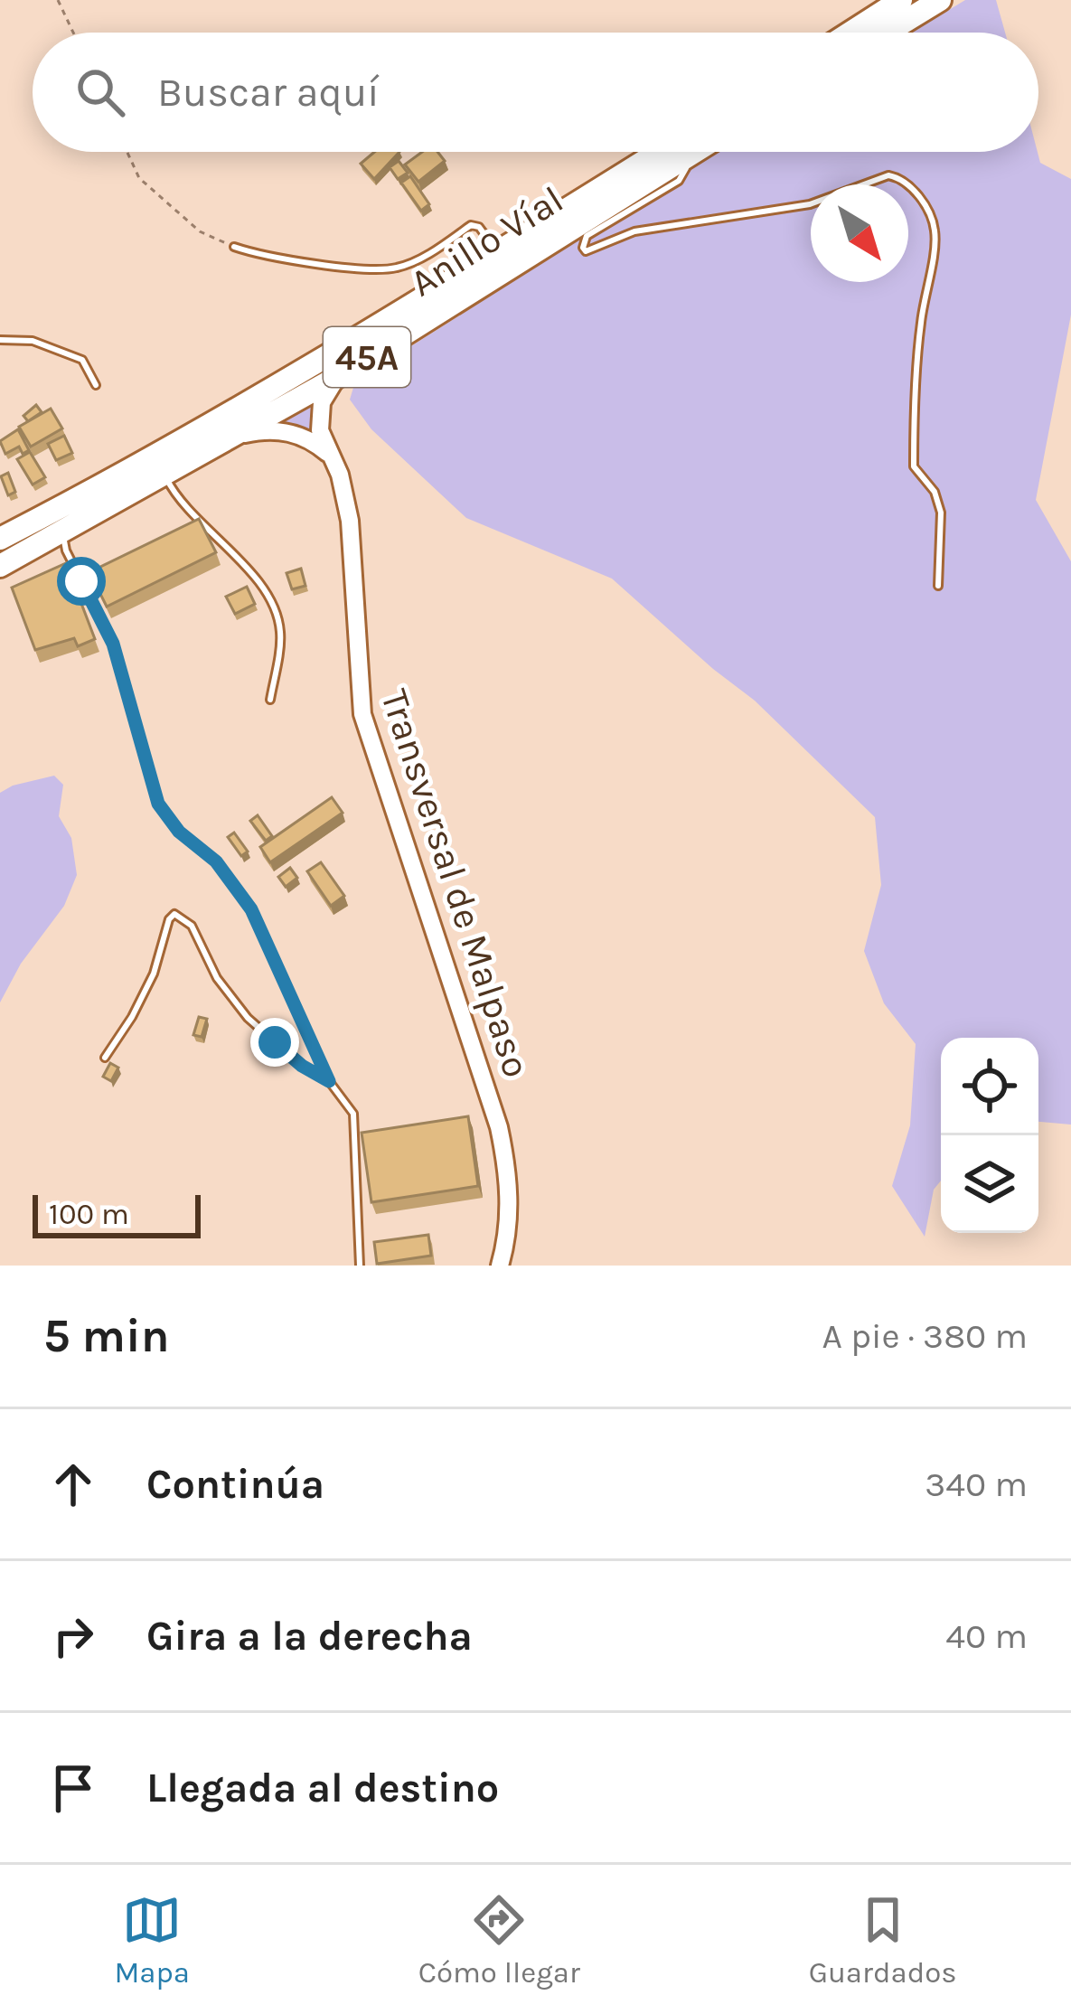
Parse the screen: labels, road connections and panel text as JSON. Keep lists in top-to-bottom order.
{
  "streets": {
    "highway": ["Anillo Víal", "45A"],
    "main road": ["Transversal de Malpaso"]
  },
  "crossings": [
    ["Anillo Víal", "Transversal de Malpaso"]
  ],
  "scale_bar": "100 m",
  "north": "bottom right",
  "page": {
    "search": "Buscar aquí",
    "scale": "100 m",
    "heading": ["5 min", "A pie · 380 m"],
    "list": [
      ["Continúa", "340 m"],
      ["Gira a la derecha", "40 m"],
      "Llegada al destino"
    ],
    "nav": ["Mapa", "Cómo llegar", "Guardados"]
  }
}
